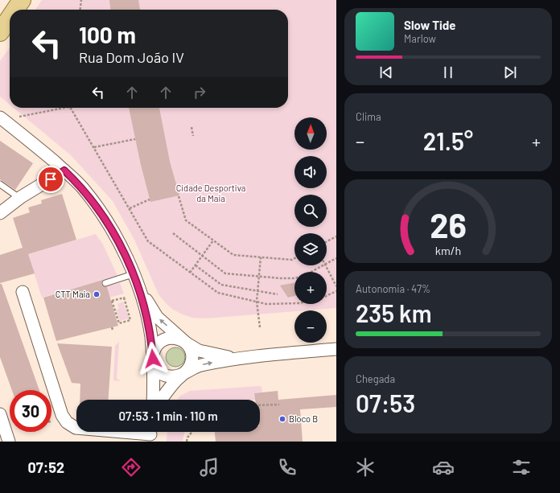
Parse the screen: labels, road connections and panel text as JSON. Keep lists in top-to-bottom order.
{
  "parks": ["Cidade Desportiva da Maia"],
  "places": ["CTT Maia", "Bloco B"],
  "north": "top",
  "page": {
    "turn": ["100 m", "Rua Dom João IV"],
    "song": ["Slow Tide", "Marlow"],
    "tile": [
      "Clima",
      ["Autonomia · 47%", "235 km"],
      ["Chegada", "07:53"]
    ],
    "map_buttons": ["+", "−"],
    "heat": ["−", "21.5°", "+"],
    "limit": "30",
    "trip": "07:53 · 1 min · 110 m",
    "tabs": "07:52",
    "gauge": ["26", "km/h"]
  }
}
